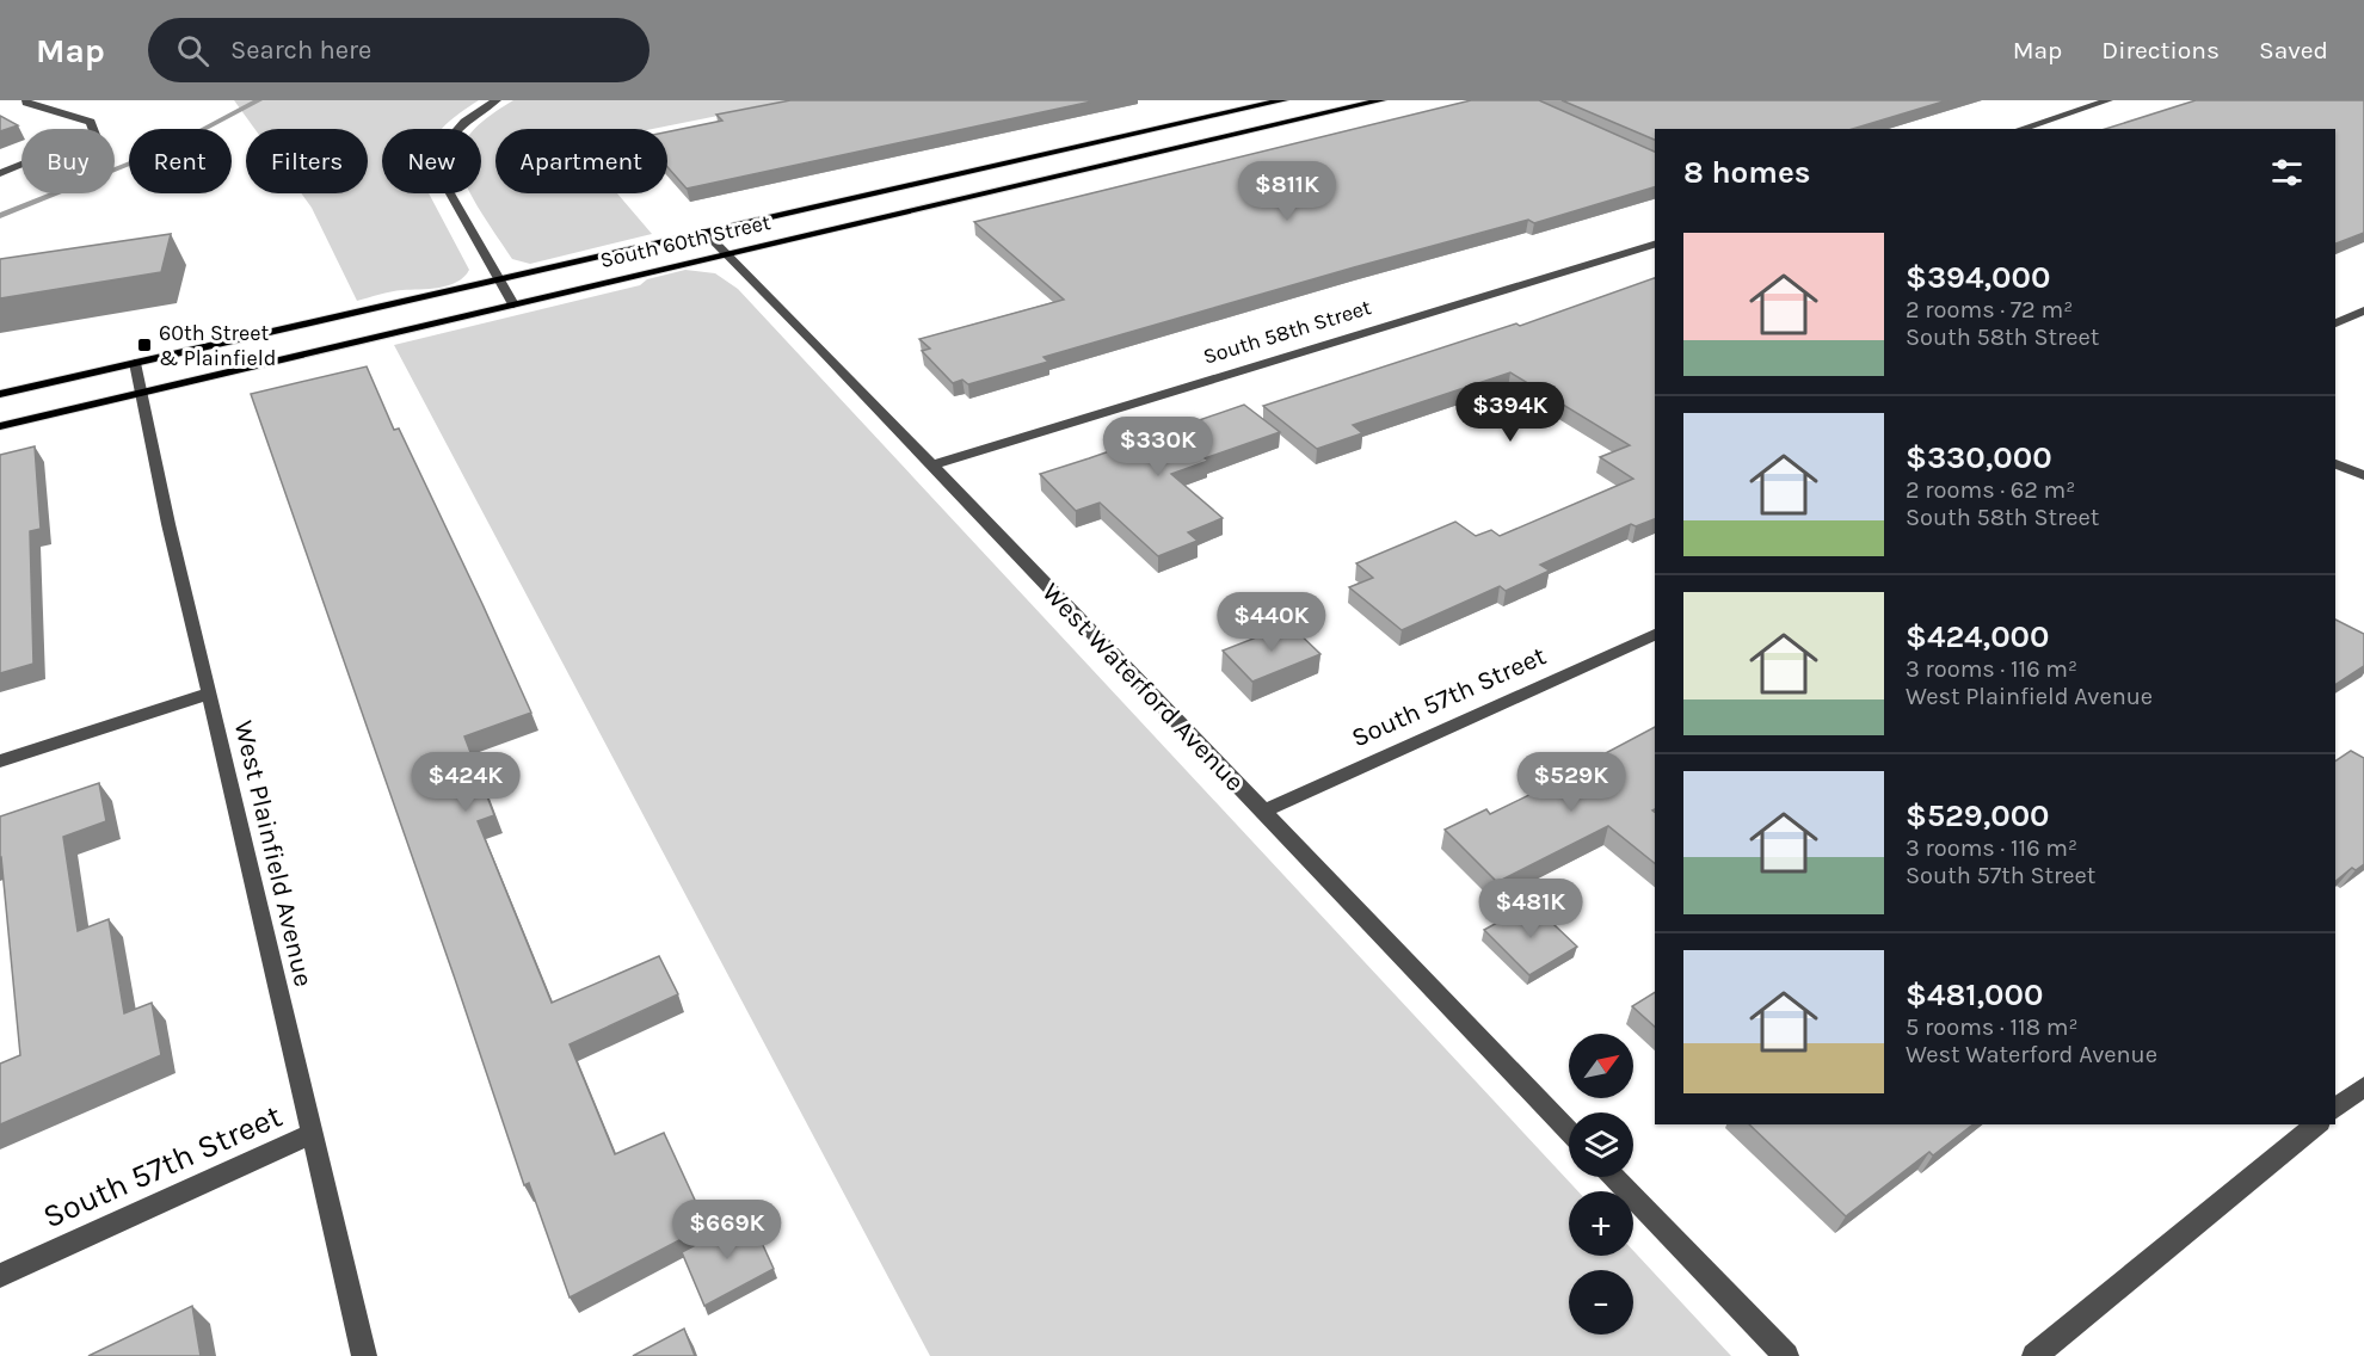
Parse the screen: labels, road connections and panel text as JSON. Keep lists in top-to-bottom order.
{
  "streets": {
    "main road": ["South 60th Street"],
    "street": [
      "South 58th Street",
      "West Waterford Avenue",
      "South 57th Street",
      "West Plainfield Avenue"
    ]
  },
  "crossings": [
    ["South 60th Street", "West Waterford Avenue"],
    ["South 60th Street", "West Plainfield Avenue"],
    ["South 58th Street", "West Waterford Avenue"],
    ["West Waterford Avenue", "South 57th Street"],
    ["South 57th Street", "West Plainfield Avenue"]
  ],
  "places": {
    "transit": ["60th Street & Plainfield"]
  },
  "north": "top right",
  "page": {
    "header": "Map",
    "search": "Search here",
    "nav": ["Map", "Directions", "Saved"],
    "chip": [
      "Buy",
      "Rent",
      "Filters",
      "New",
      "Apartment"
    ],
    "heading": "8 homes",
    "price": [
      "$811K",
      "$394K",
      "$330K",
      "$440K",
      "$424K",
      "$529K",
      "$481K",
      "$669K"
    ],
    "list": [
      {
        "name": "$394,000",
        "note": "2 rooms · 72 m² · South 58th Street"
      },
      {
        "name": "$330,000",
        "note": "2 rooms · 62 m² · South 58th Street"
      },
      {
        "name": "$424,000",
        "note": "3 rooms · 116 m² · West Plainfield Avenue"
      },
      {
        "name": "$529,000",
        "note": "3 rooms · 116 m² · South 57th Street"
      },
      {
        "name": "$481,000",
        "note": "5 rooms · 118 m² · West Waterford Avenue"
      }
    ],
    "map_buttons": ["+", "−"]
  }
}
